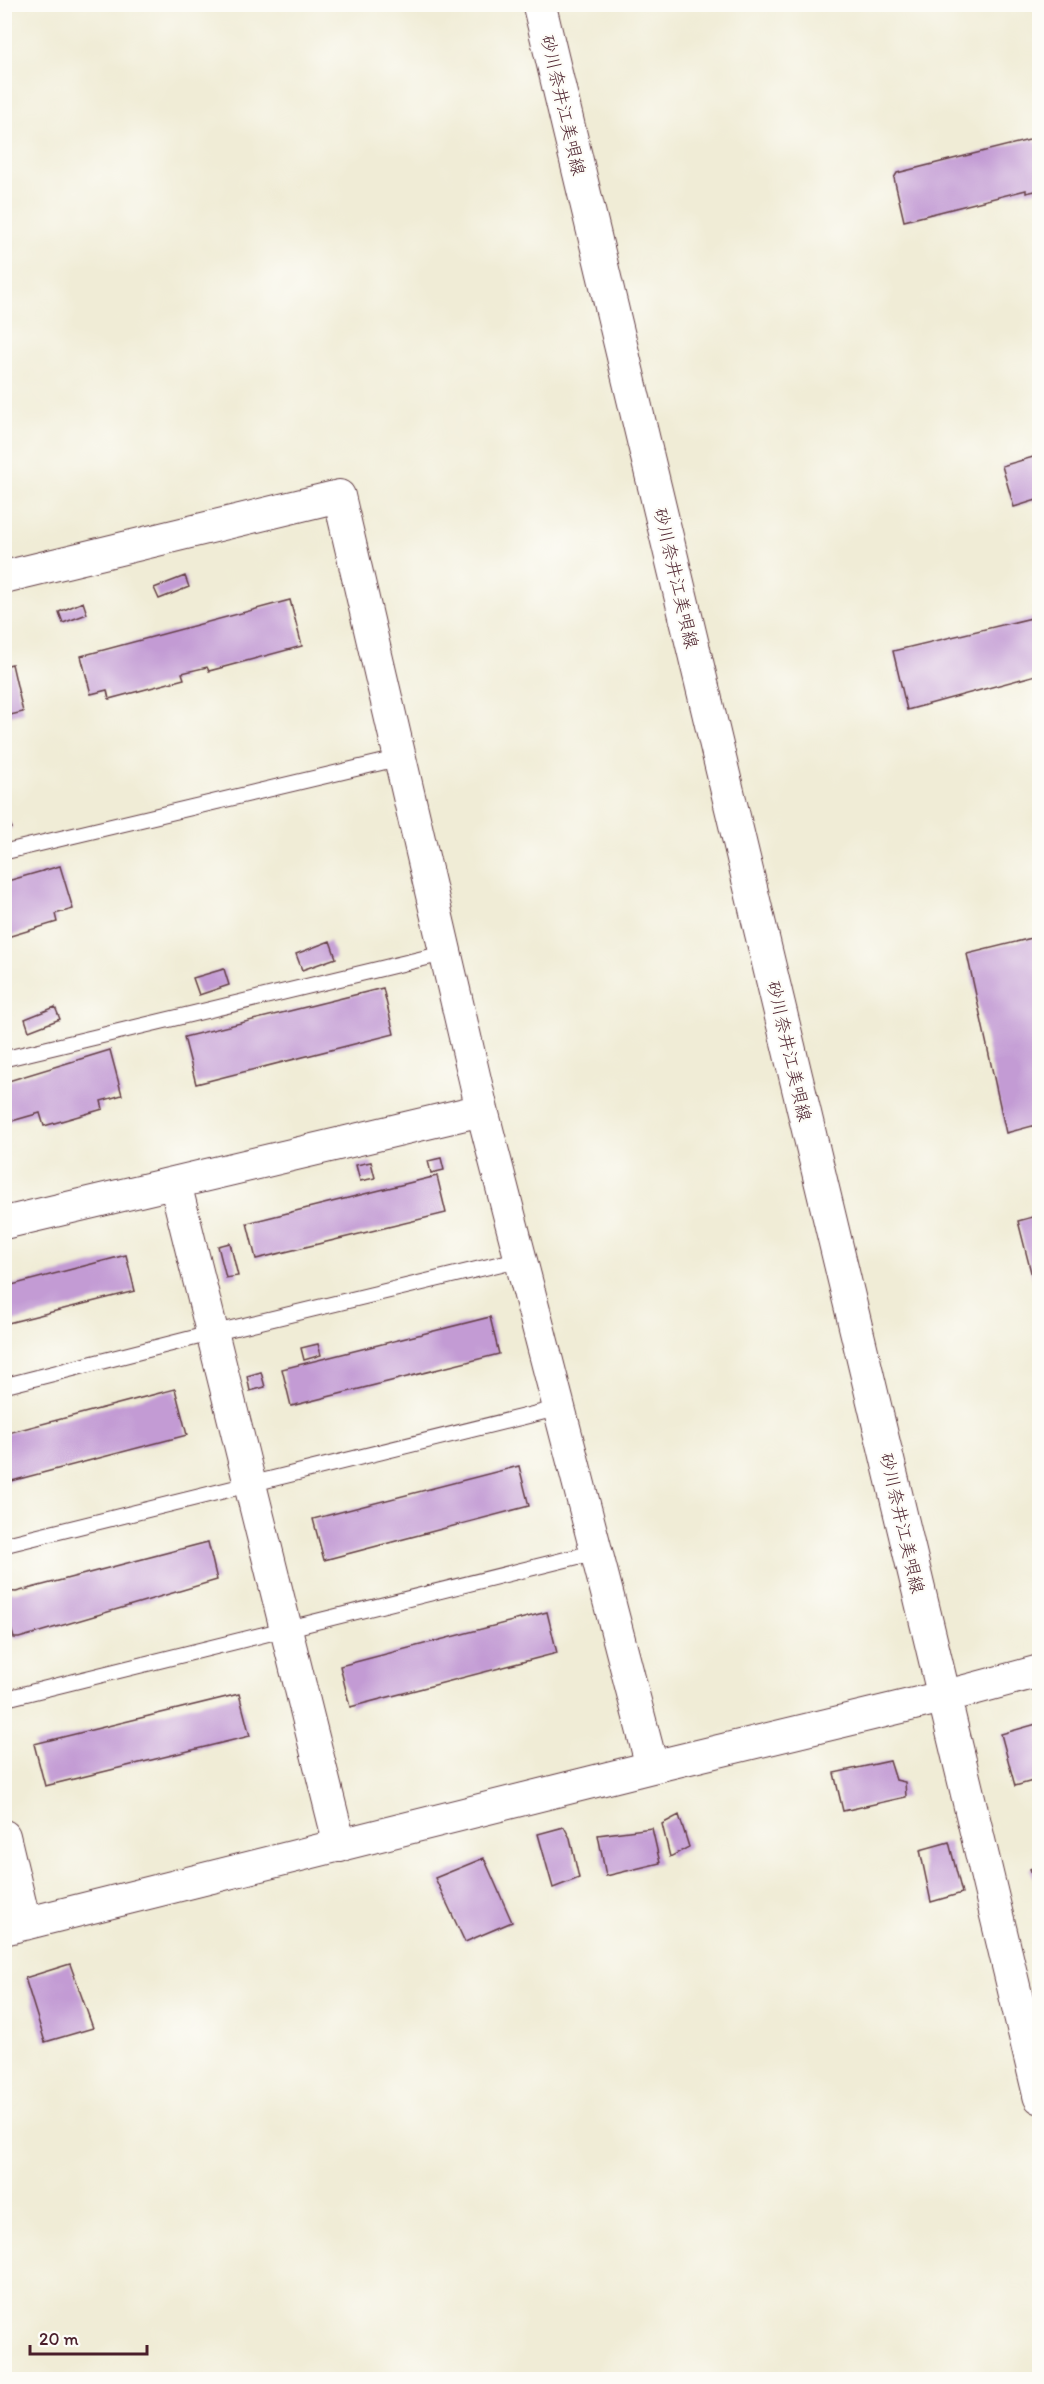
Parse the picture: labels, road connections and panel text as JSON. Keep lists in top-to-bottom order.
{
  "streets": {
    "main road": ["砂川奈井江美唄線"]
  },
  "scale_bar": "20 m"
}
